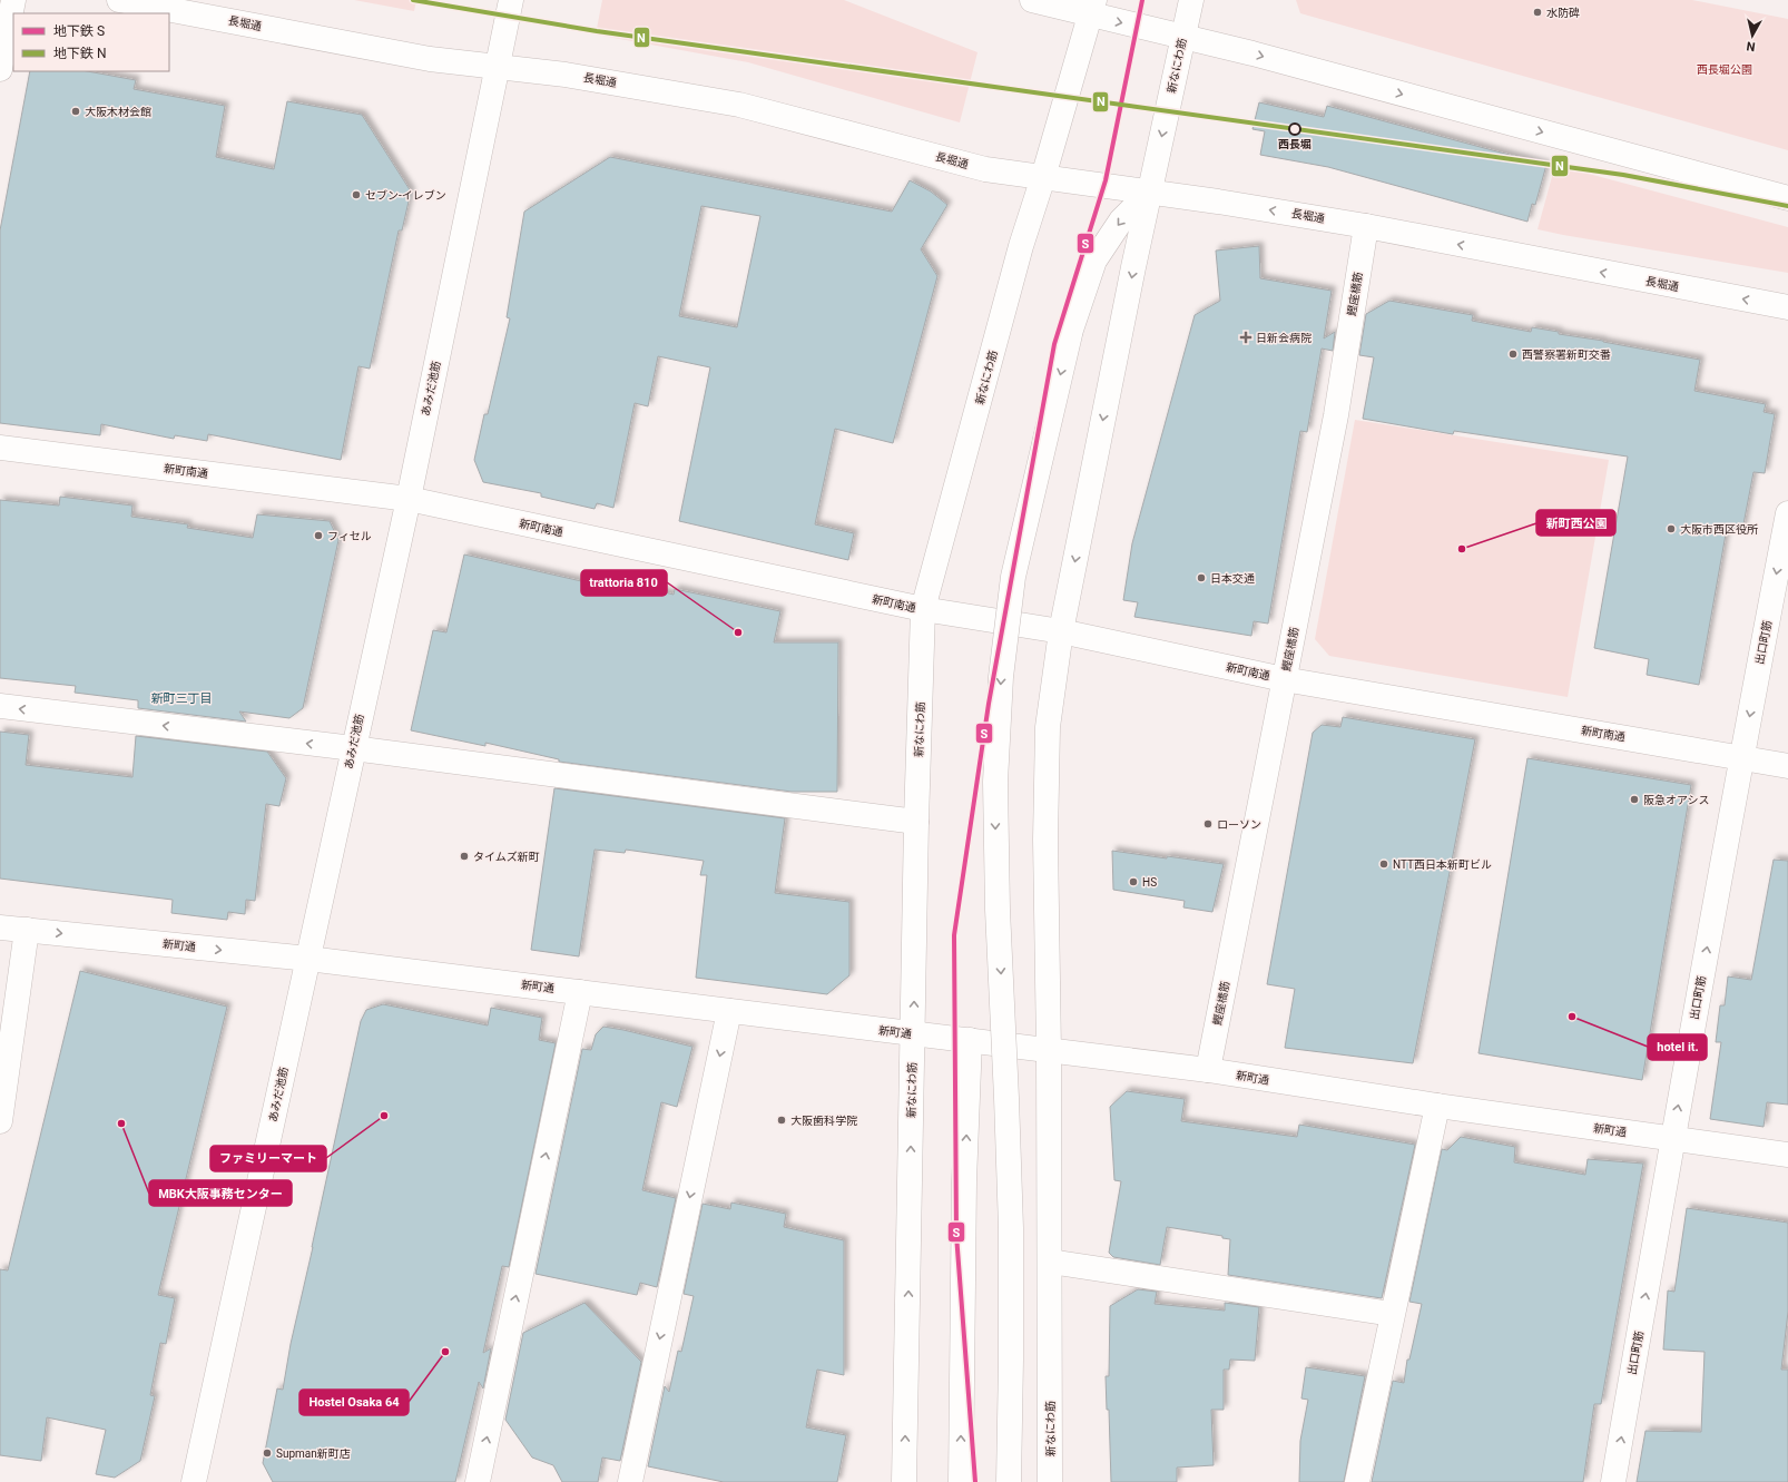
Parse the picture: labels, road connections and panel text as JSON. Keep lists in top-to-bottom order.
{
  "streets": {
    "main road": [
      "長堀通",
      "新なにわ筋",
      "鰹座橋筋",
      "あみだ池筋",
      "新町南通",
      "出口町筋",
      "新町通"
    ]
  },
  "crossings": [
    ["長堀通", "新なにわ筋"],
    ["長堀通", "鰹座橋筋"],
    ["長堀通", "あみだ池筋"],
    ["新なにわ筋", "新町南通"],
    ["新なにわ筋", "新町通"],
    ["鰹座橋筋", "新町南通"],
    ["鰹座橋筋", "新町通"],
    ["あみだ池筋", "新町南通"],
    ["あみだ池筋", "新町通"],
    ["新町南通", "出口町筋"],
    ["出口町筋", "新町通"]
  ],
  "districts": ["新町三丁目"],
  "parks": ["西長堀公園"],
  "places": {
    "other": [
      "水防碑",
      "大阪木材会館",
      "西長堀",
      "セブン-イレブン",
      "西警察署新町交番",
      "大阪市西区役所",
      "フィセル",
      "新町西公園",
      "日本交通",
      "trattoria 810",
      "阪急オアシス",
      "ローソン",
      "タイムズ新町",
      "NTT西日本新町ビル",
      "HS",
      "hotel it.",
      "ファミリーマート",
      "大阪歯科学院",
      "MBK大阪事務センター",
      "Hostel Osaka 64",
      "Supman新町店"
    ],
    "health": ["日新会病院"]
  },
  "lines": ["metro line S", "metro line N"],
  "legend": ["地下鉄 S", "地下鉄 N"],
  "north": "bottom"
}
